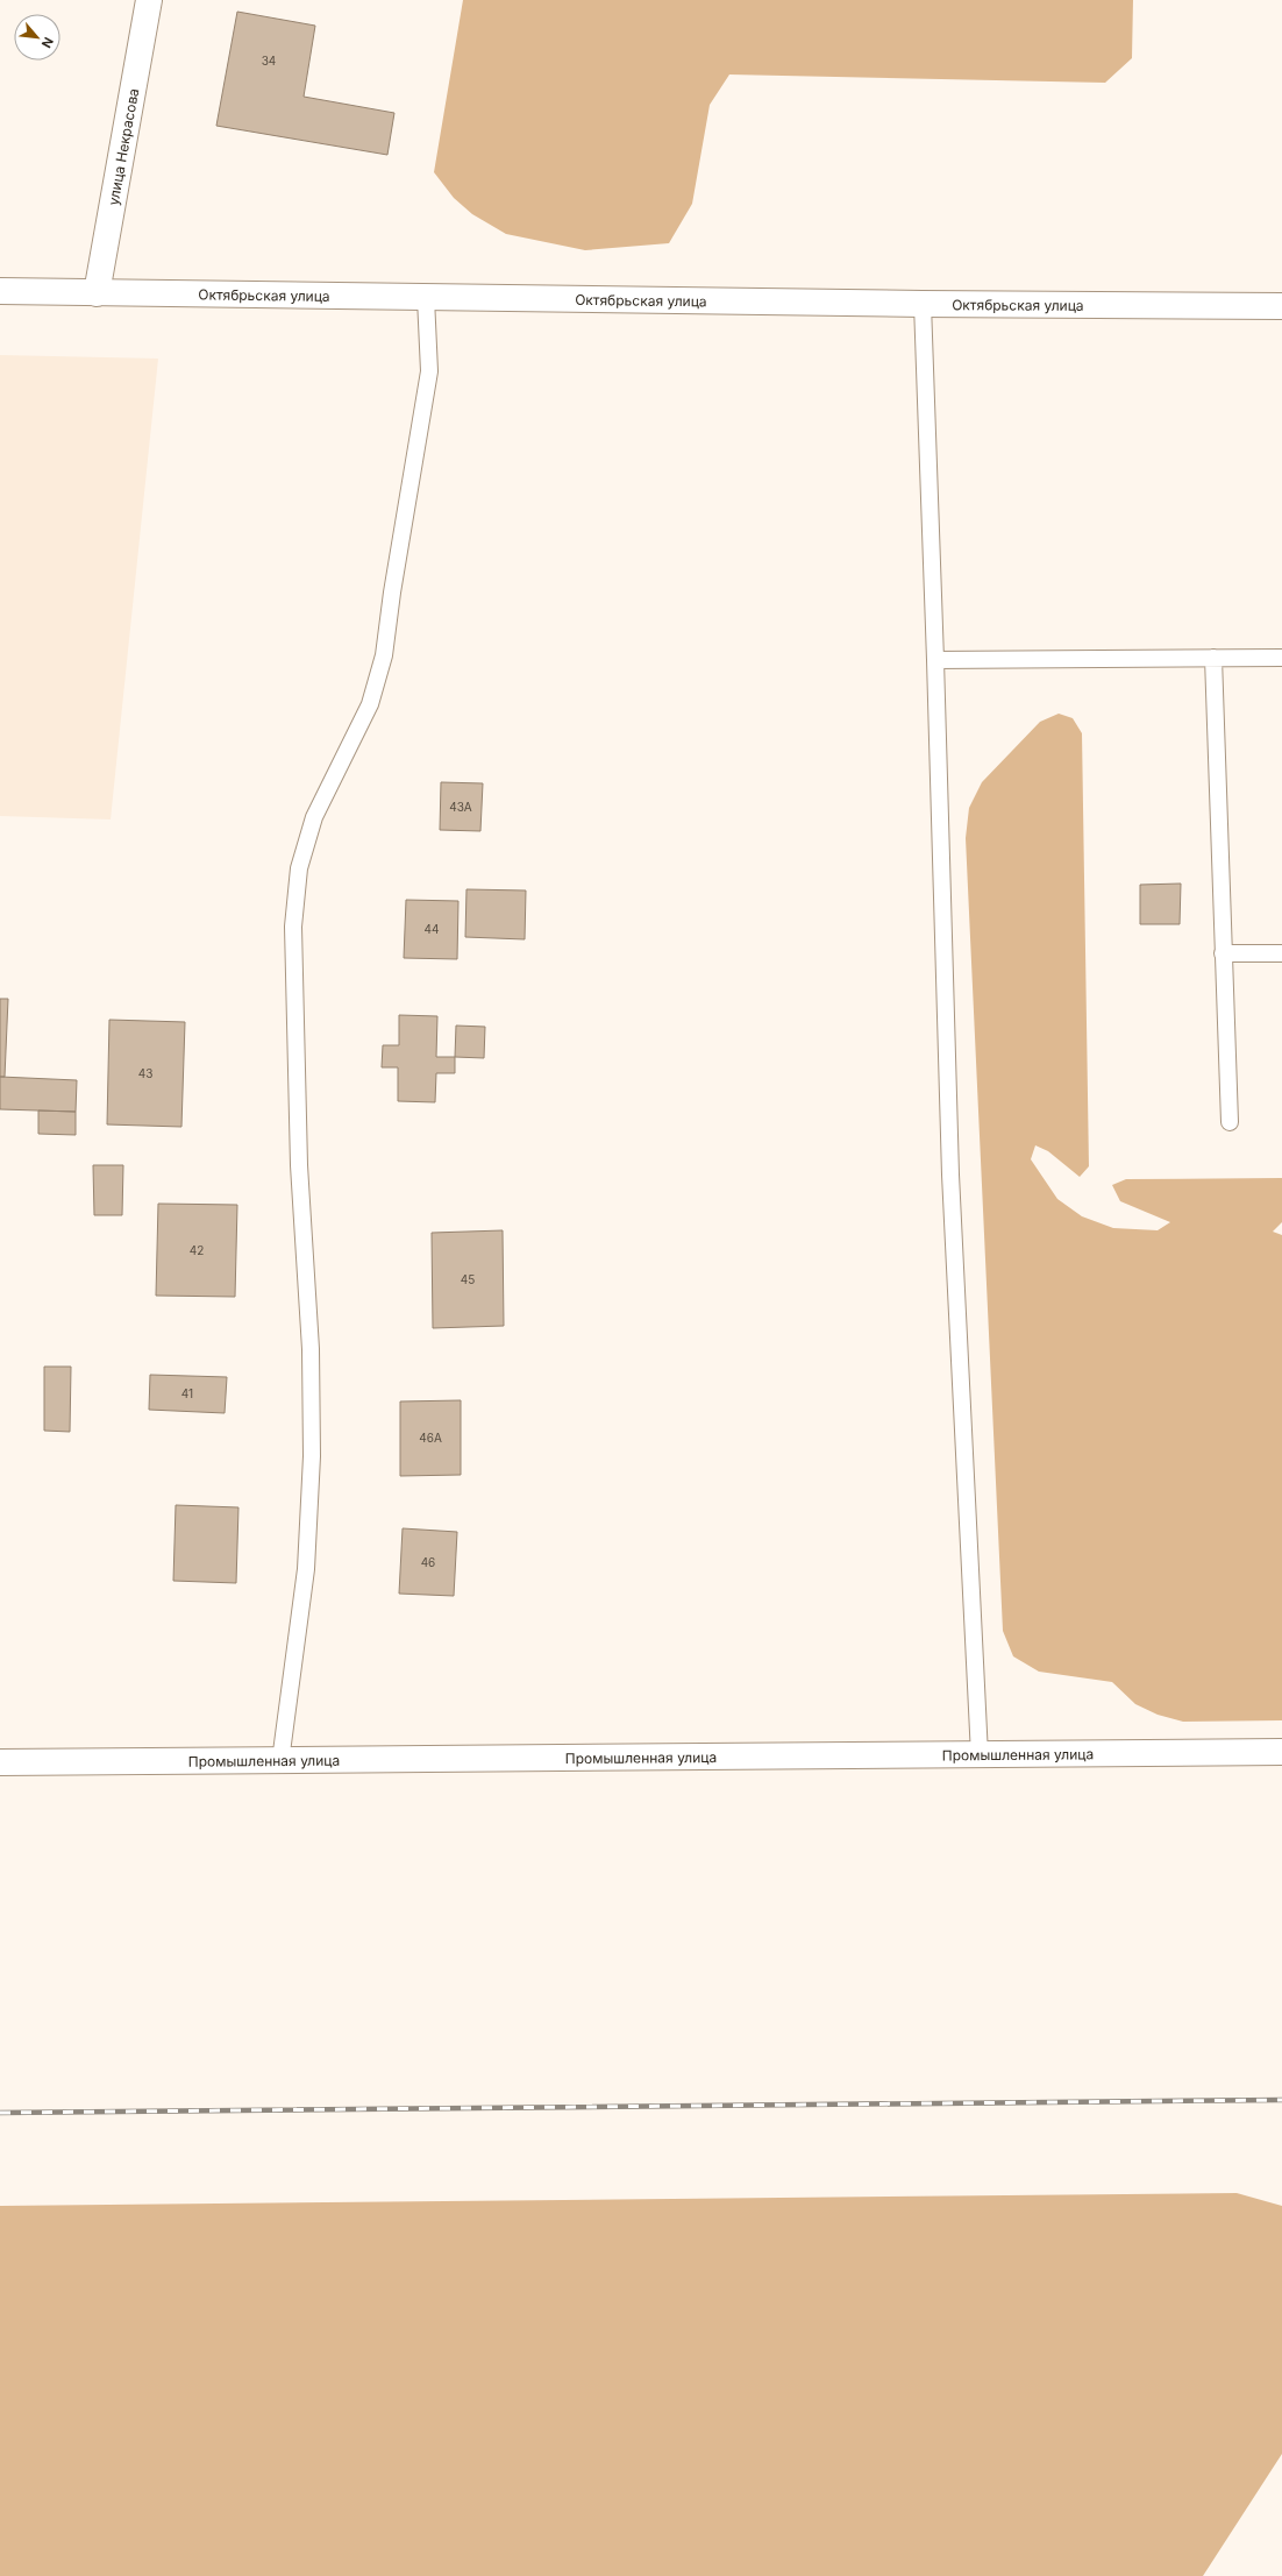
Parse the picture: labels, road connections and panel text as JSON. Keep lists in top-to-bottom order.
{
  "streets": {
    "street": ["улица Некрасова", "Октябрьская улица", "Промышленная улица"]
  },
  "crossings": [
    ["улица Некрасова", "Октябрьская улица"]
  ],
  "house_numbers": [
    "34",
    "43А",
    "44",
    "43",
    "42",
    "45",
    "41",
    "46А",
    "46"
  ],
  "north": "bottom right"
}
